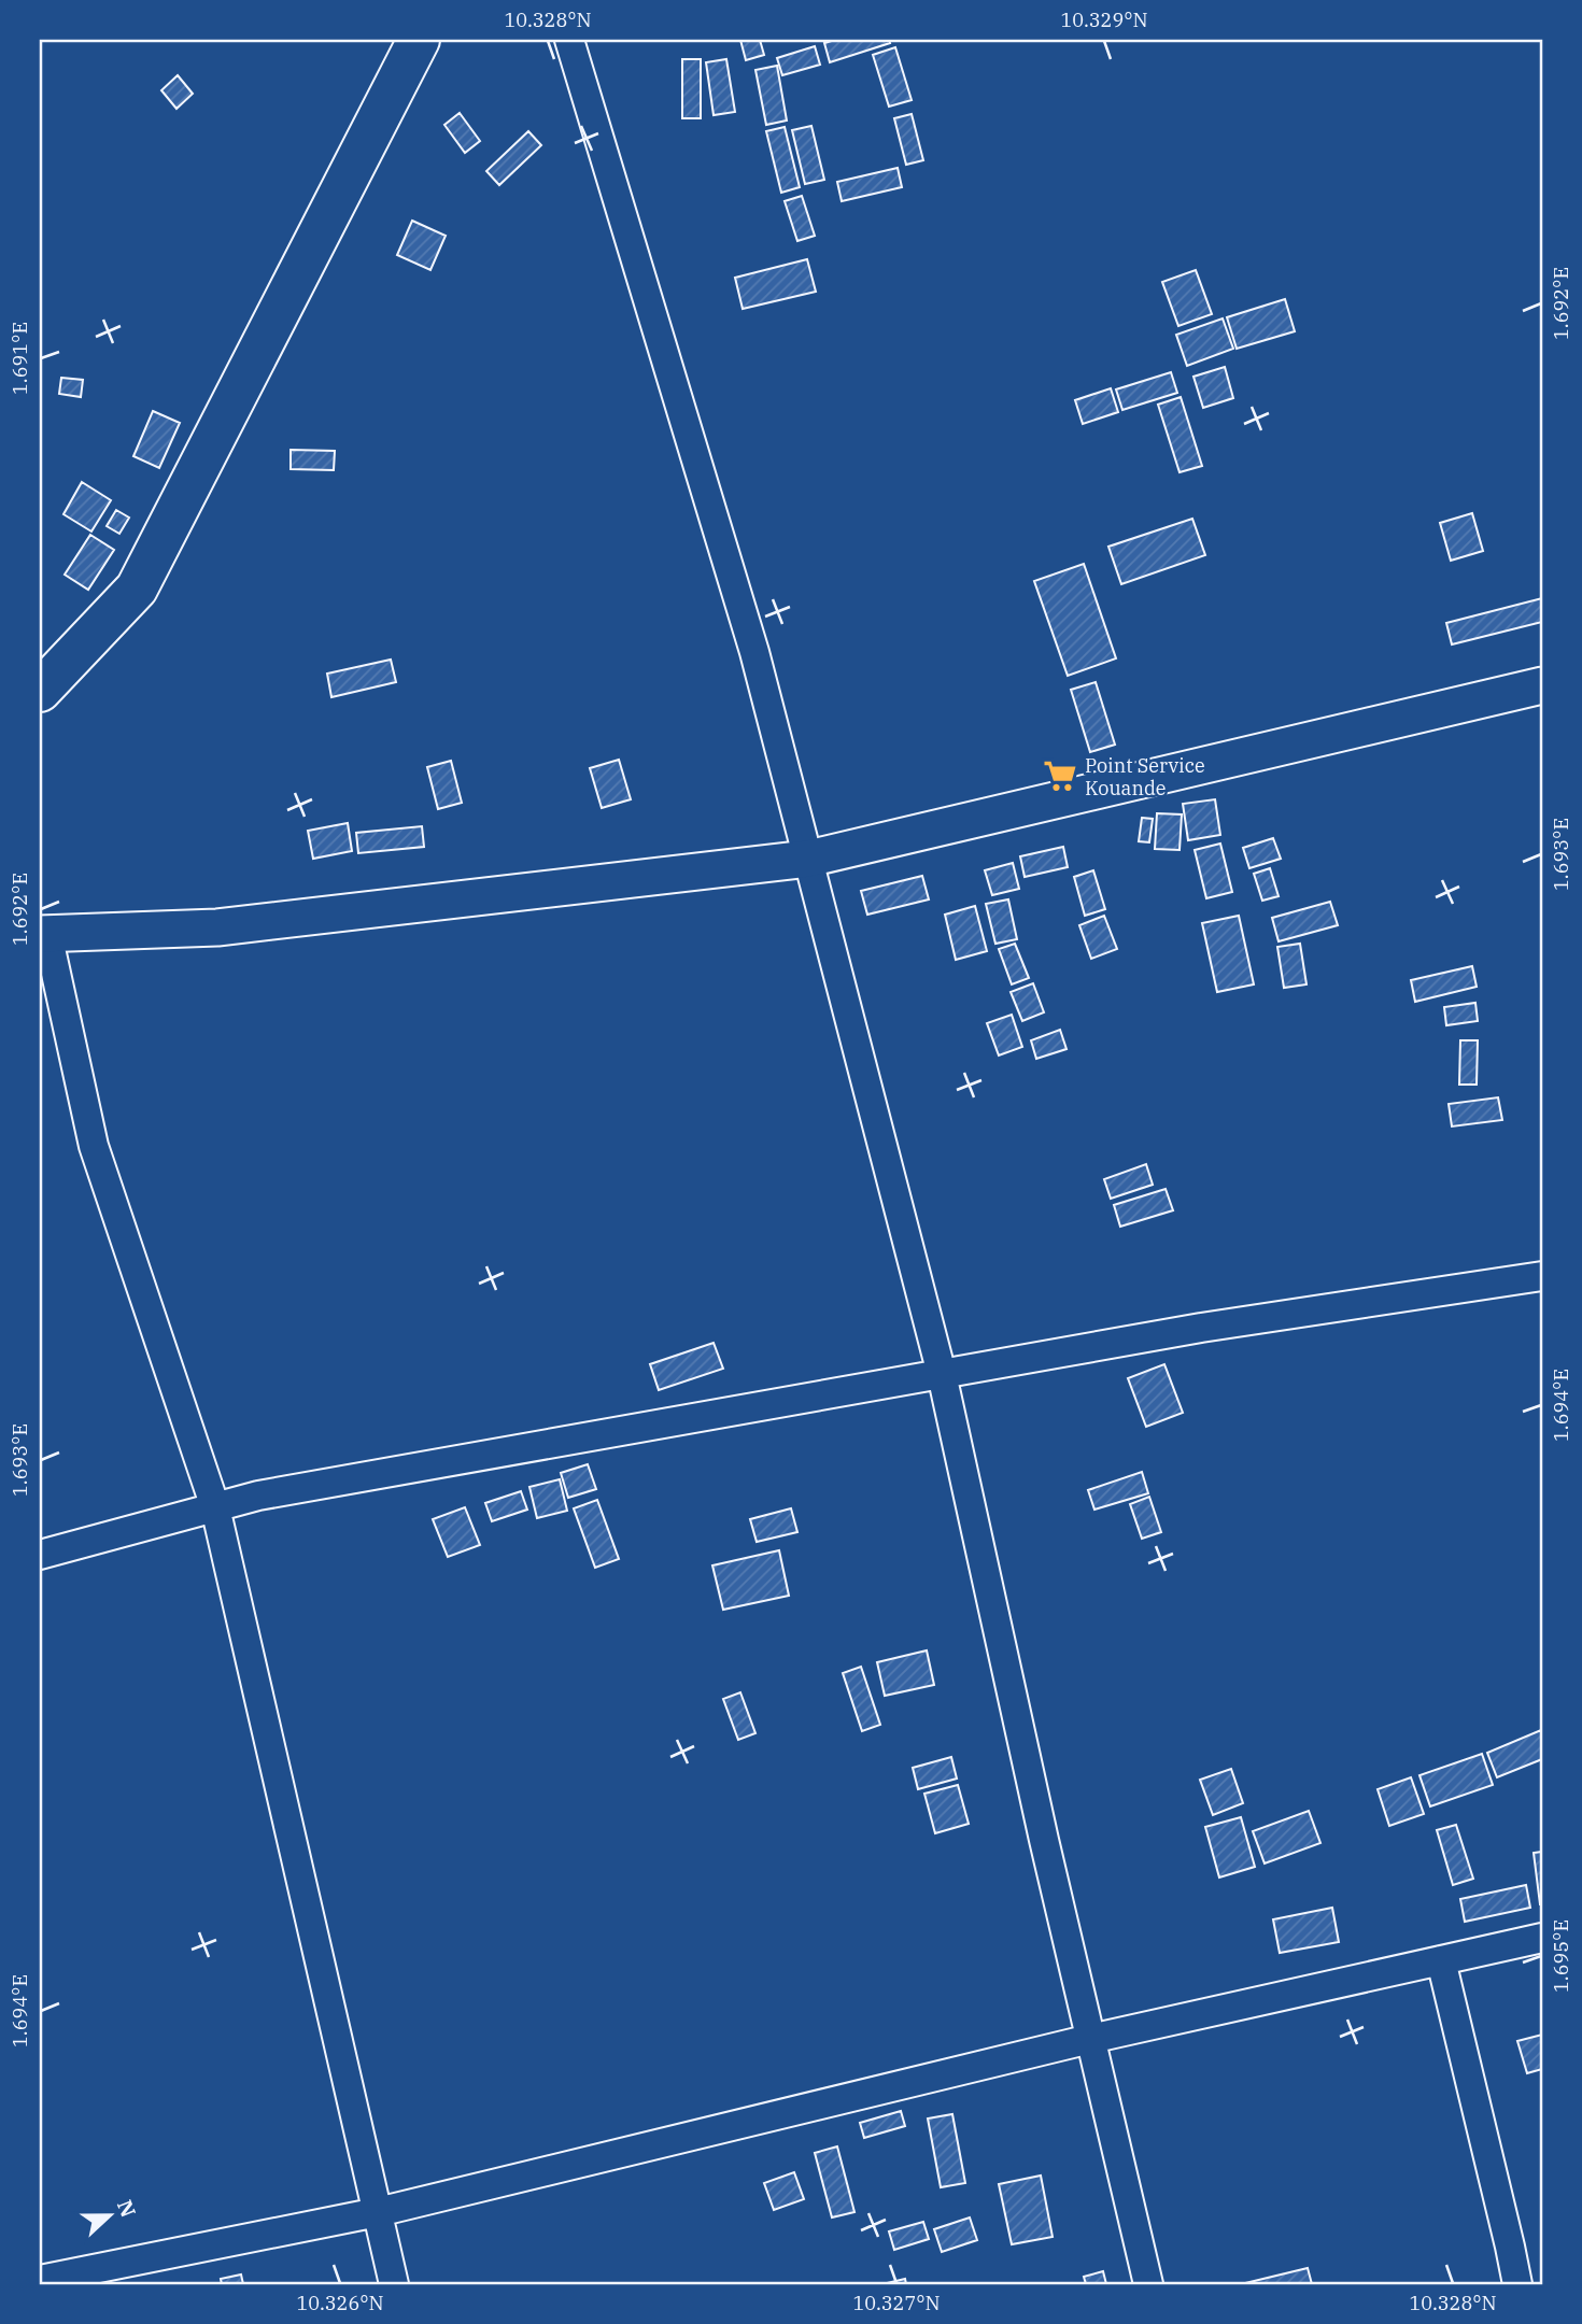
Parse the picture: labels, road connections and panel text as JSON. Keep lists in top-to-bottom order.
{
  "places": {
    "supermarket": ["Point Service Kouande"]
  },
  "north": "right",
  "coordinates": [
    "10.328°N",
    "10.329°N",
    "1.692°E",
    "1.691°E",
    "1.693°E",
    "1.694°E",
    "1.695°E",
    "10.326°N",
    "10.327°N"
  ]
}
